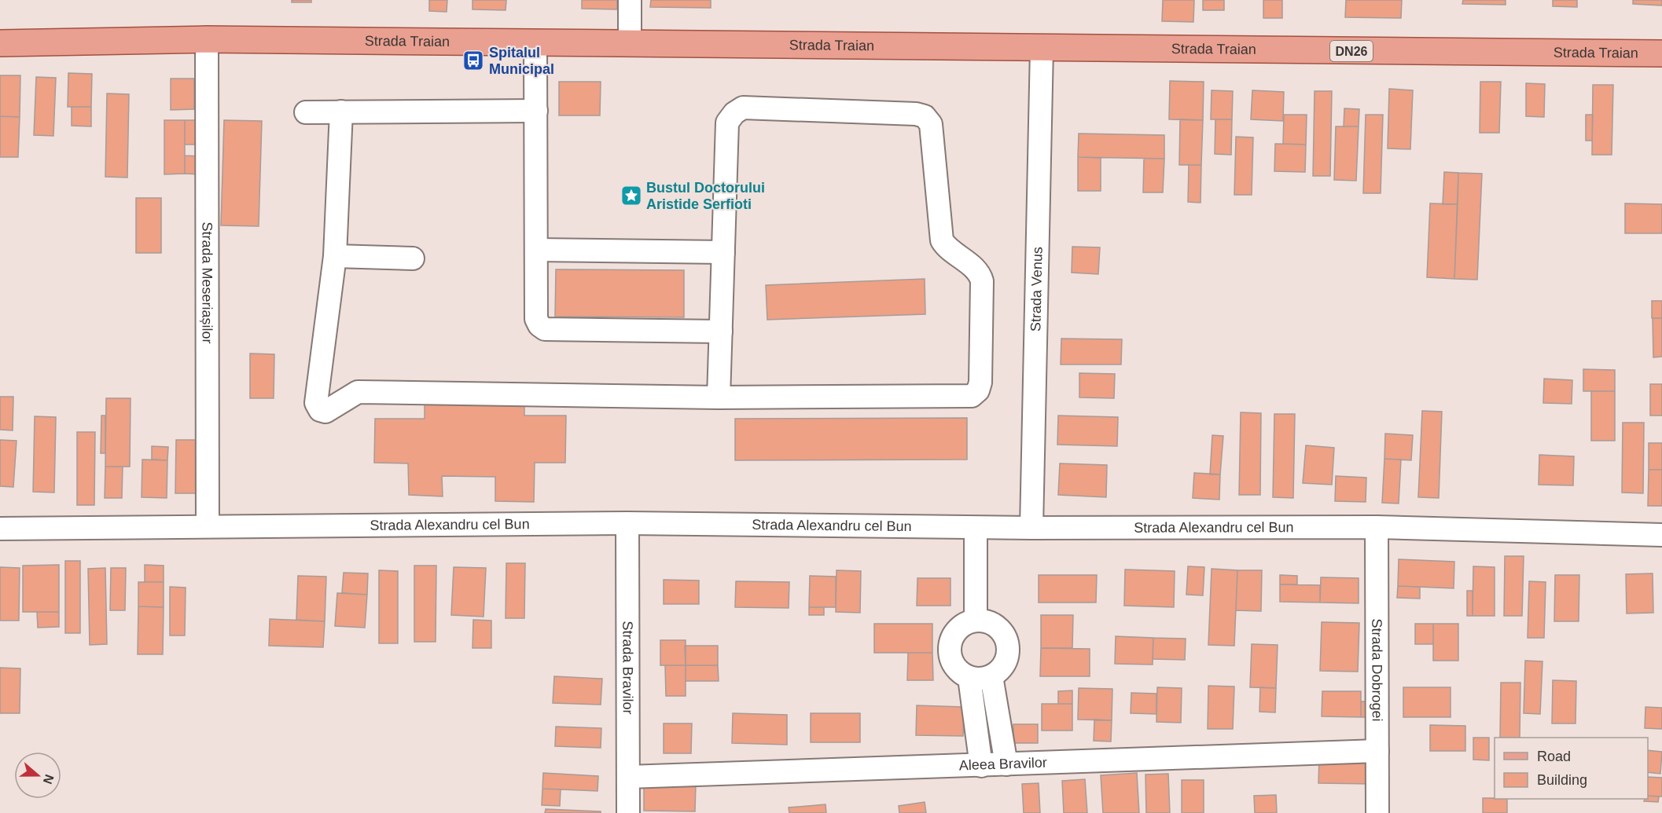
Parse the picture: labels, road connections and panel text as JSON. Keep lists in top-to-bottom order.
{
  "streets": {
    "main road": ["Strada Traian", "DN26"],
    "street": [
      "Strada Meseriașilor",
      "Strada Venus",
      "Strada Alexandru cel Bun",
      "Strada Bravilor",
      "Strada Dobrogei",
      "Aleea Bravilor"
    ]
  },
  "crossings": [
    ["Strada Traian", "Strada Meseriașilor"],
    ["Strada Traian", "Strada Venus"],
    ["Strada Meseriașilor", "Strada Alexandru cel Bun"],
    ["Strada Venus", "Strada Alexandru cel Bun"],
    ["Strada Alexandru cel Bun", "Strada Bravilor"],
    ["Strada Alexandru cel Bun", "Strada Dobrogei"],
    ["Strada Bravilor", "Aleea Bravilor"],
    ["Strada Dobrogei", "Aleea Bravilor"]
  ],
  "places": {
    "bus stop": ["Spitalul Municipal"],
    "place": ["Bustul Doctorului Aristide Serfioti"]
  },
  "legend": ["Road", "Building"],
  "north": "right"
}
